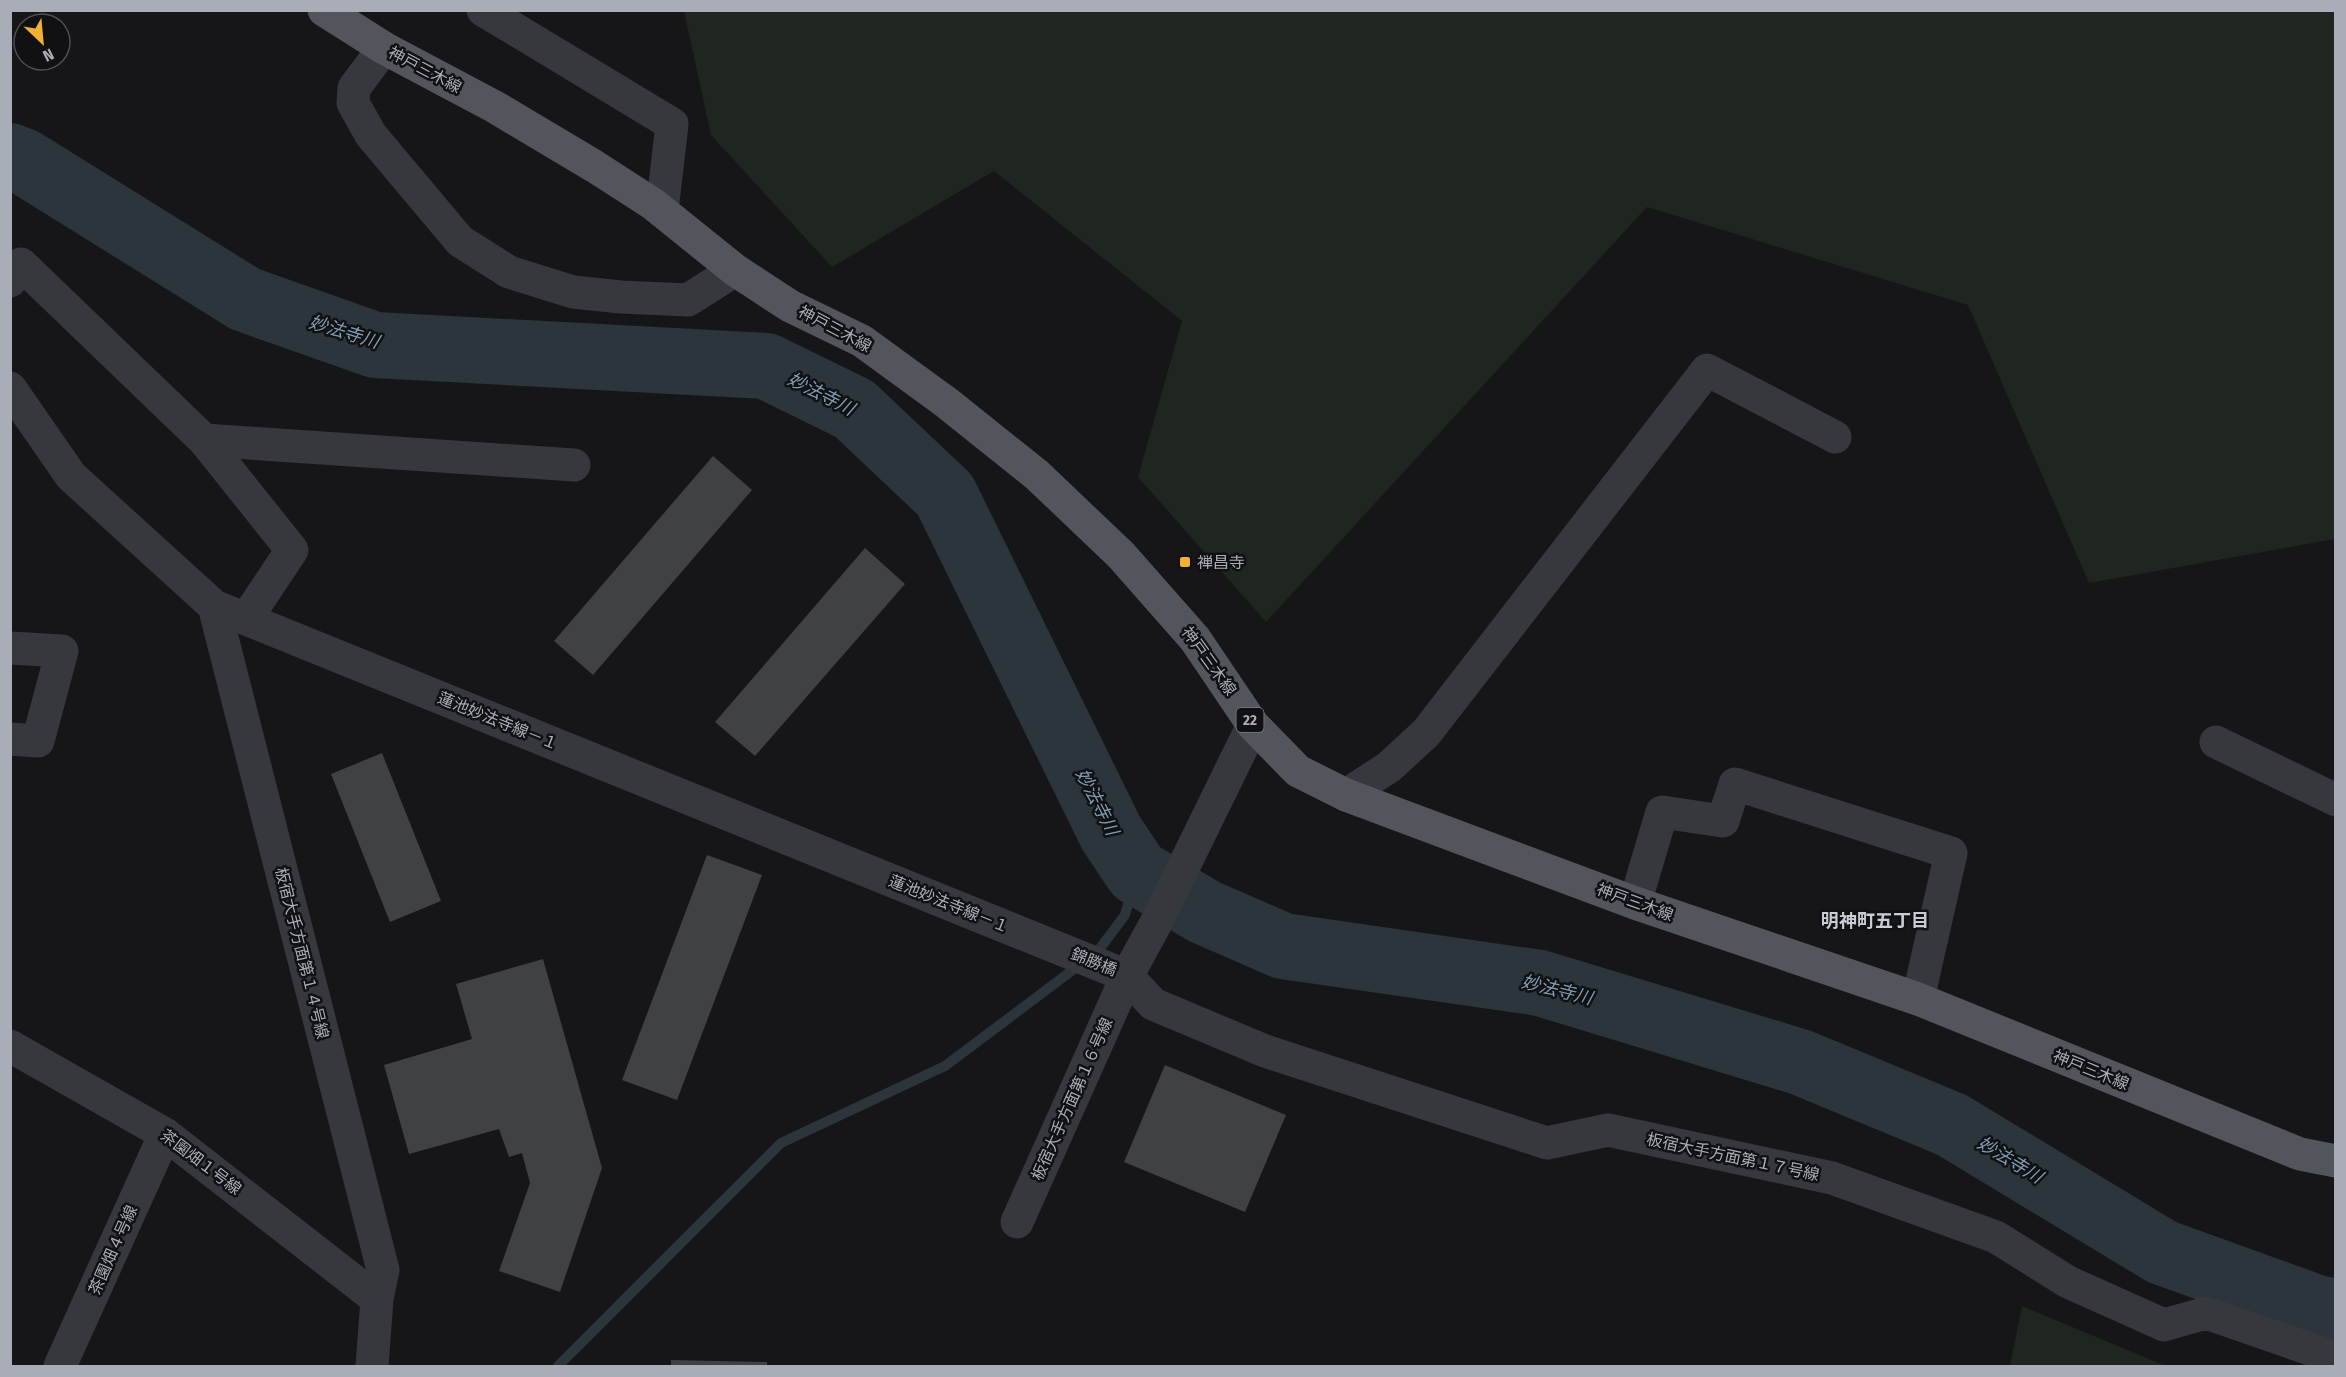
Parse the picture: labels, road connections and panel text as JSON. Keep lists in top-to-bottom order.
{
  "streets": {
    "main road": ["神戸三木線", "22"],
    "street": [
      "蓮池妙法寺線－１",
      "板宿大手方面第１４号線",
      "錦勝橋",
      "板宿大手方面第１６号線",
      "板宿大手方面第１７号線",
      "茶園畑１号線",
      "茶園畑４号線"
    ]
  },
  "crossings": [
    ["神戸三木線", "板宿大手方面第１６号線"],
    ["蓮池妙法寺線－１", "板宿大手方面第１４号線"],
    ["蓮池妙法寺線－１", "錦勝橋"],
    ["板宿大手方面第１４号線", "茶園畑１号線"],
    ["錦勝橋", "板宿大手方面第１６号線"],
    ["錦勝橋", "板宿大手方面第１７号線"],
    ["板宿大手方面第１６号線", "板宿大手方面第１７号線"],
    ["茶園畑１号線", "茶園畑４号線"]
  ],
  "districts": ["明神町五丁目"],
  "water": ["妙法寺川"],
  "places": {
    "transit": ["禅昌寺"]
  },
  "north": "bottom right"
}
